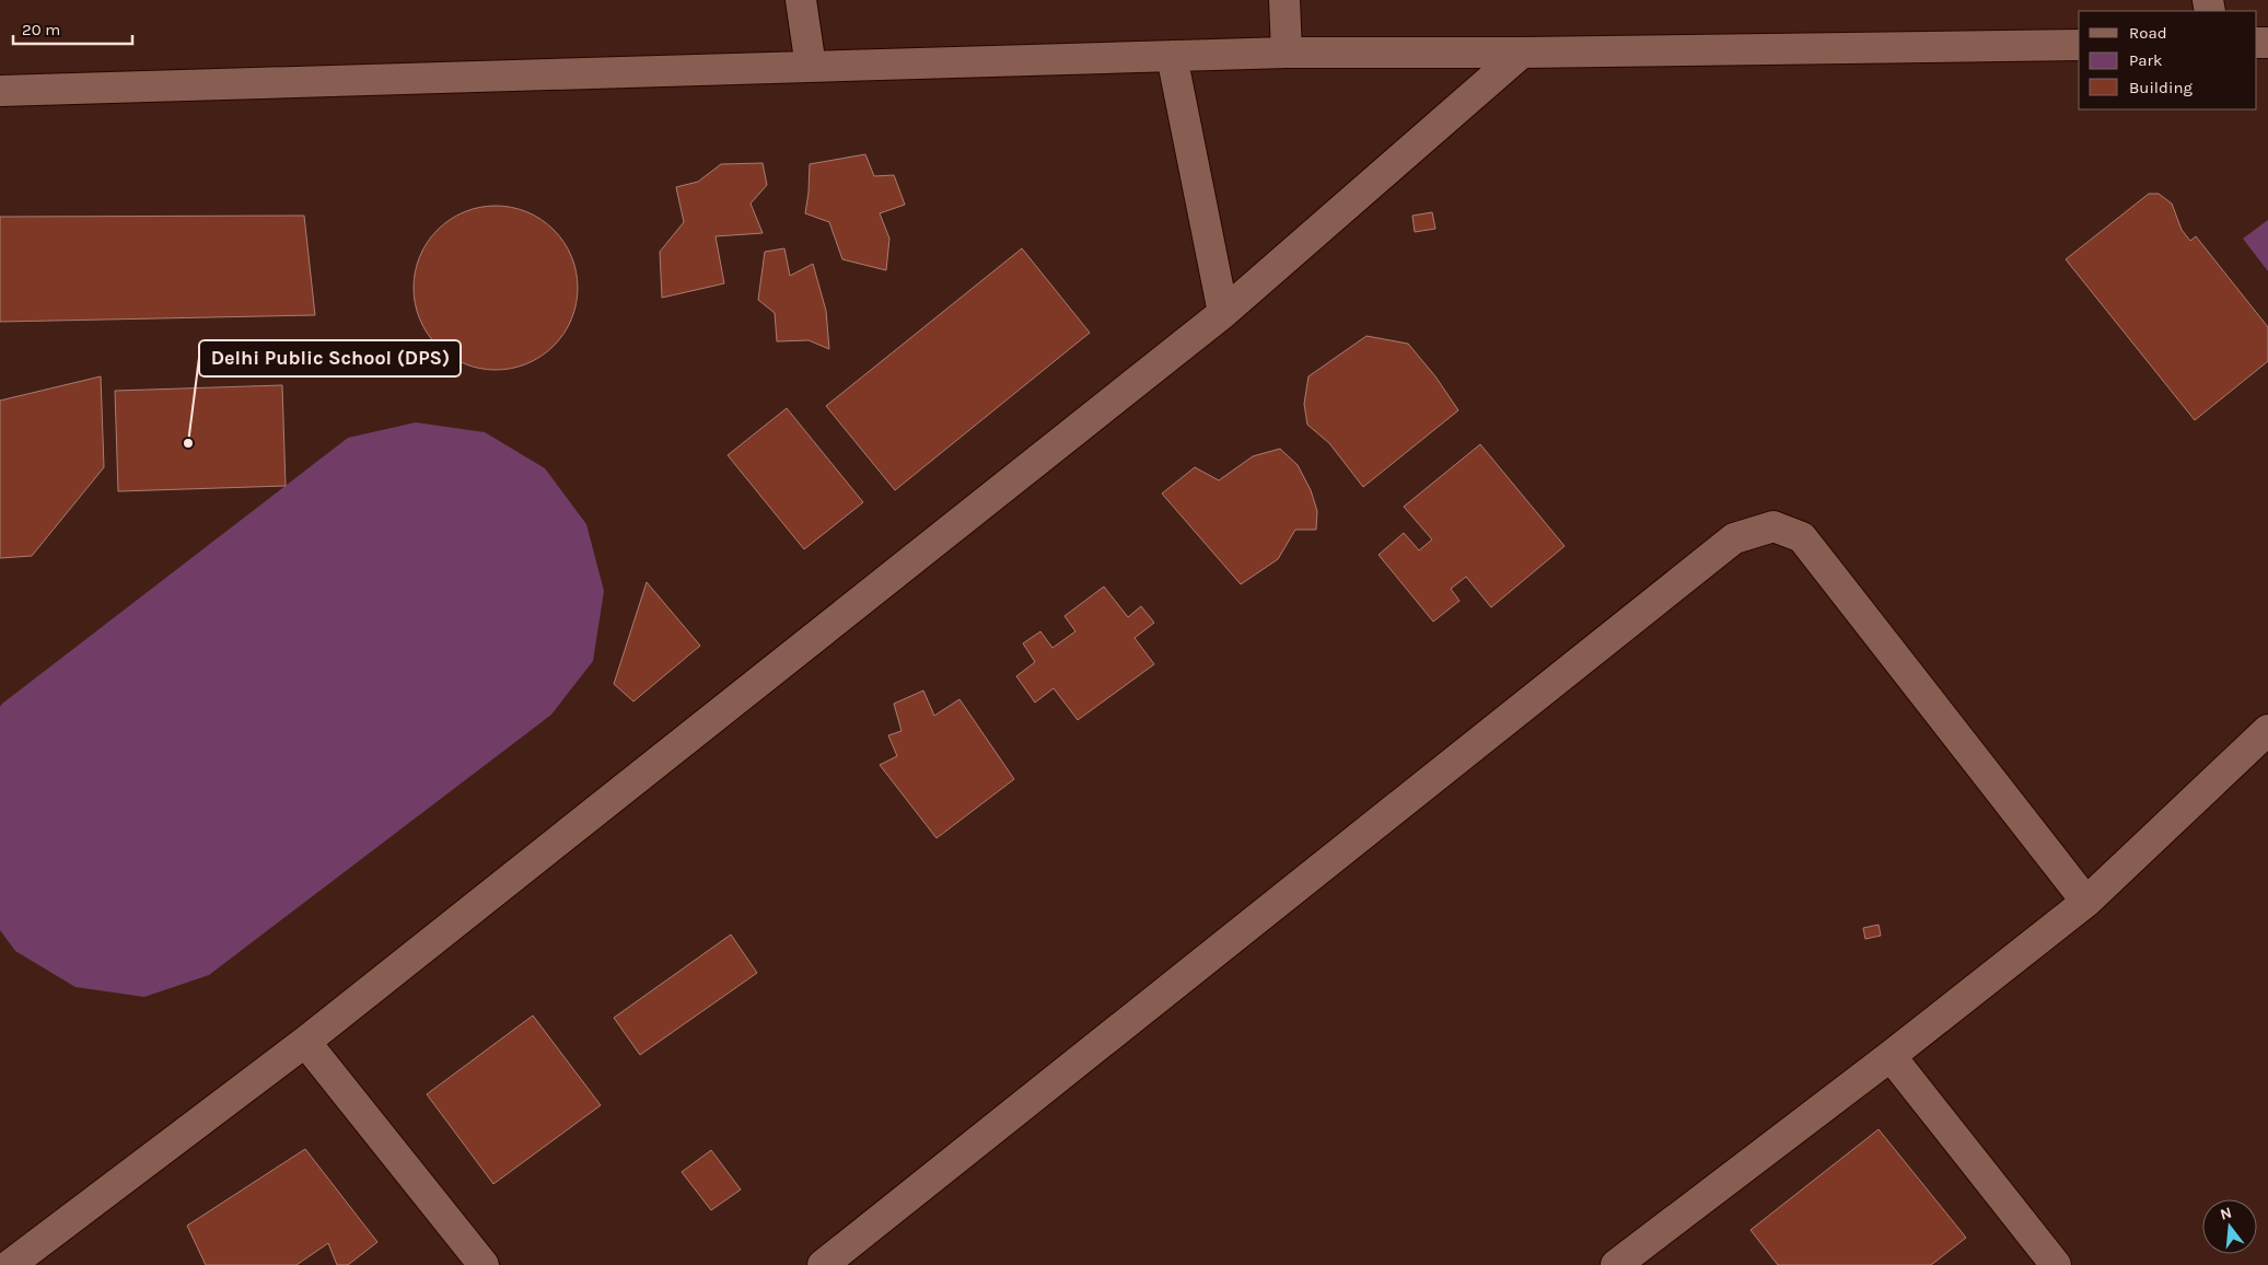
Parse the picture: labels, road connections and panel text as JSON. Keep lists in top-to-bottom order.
{
  "places": ["Delhi Public School (DPS)"],
  "legend": ["Road", "Park", "Building"],
  "scale_bar": "20 m",
  "north": "top"
}
